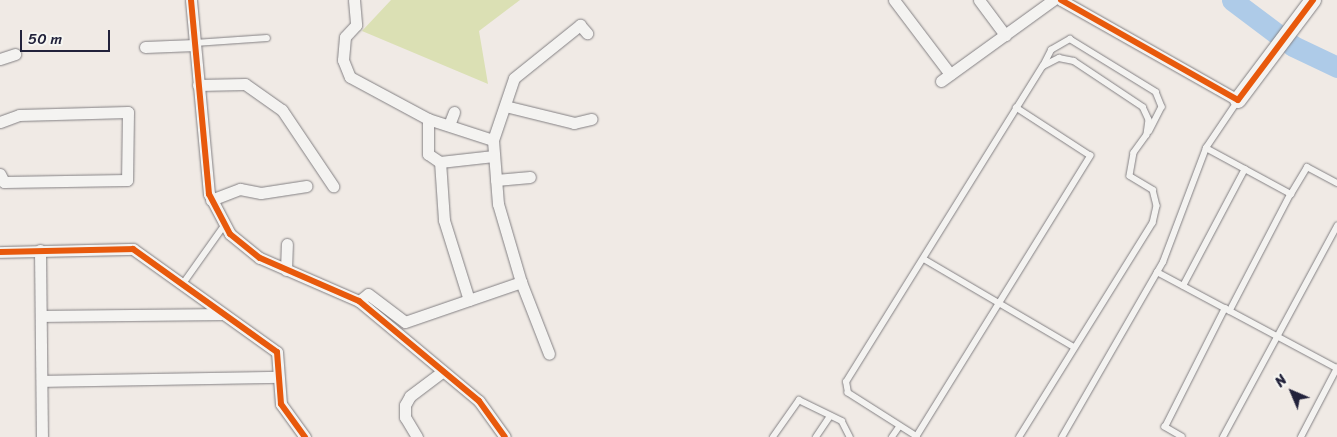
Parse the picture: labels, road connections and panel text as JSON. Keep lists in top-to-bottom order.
{
  "scale_bar": "50 m",
  "north": "top left"
}
